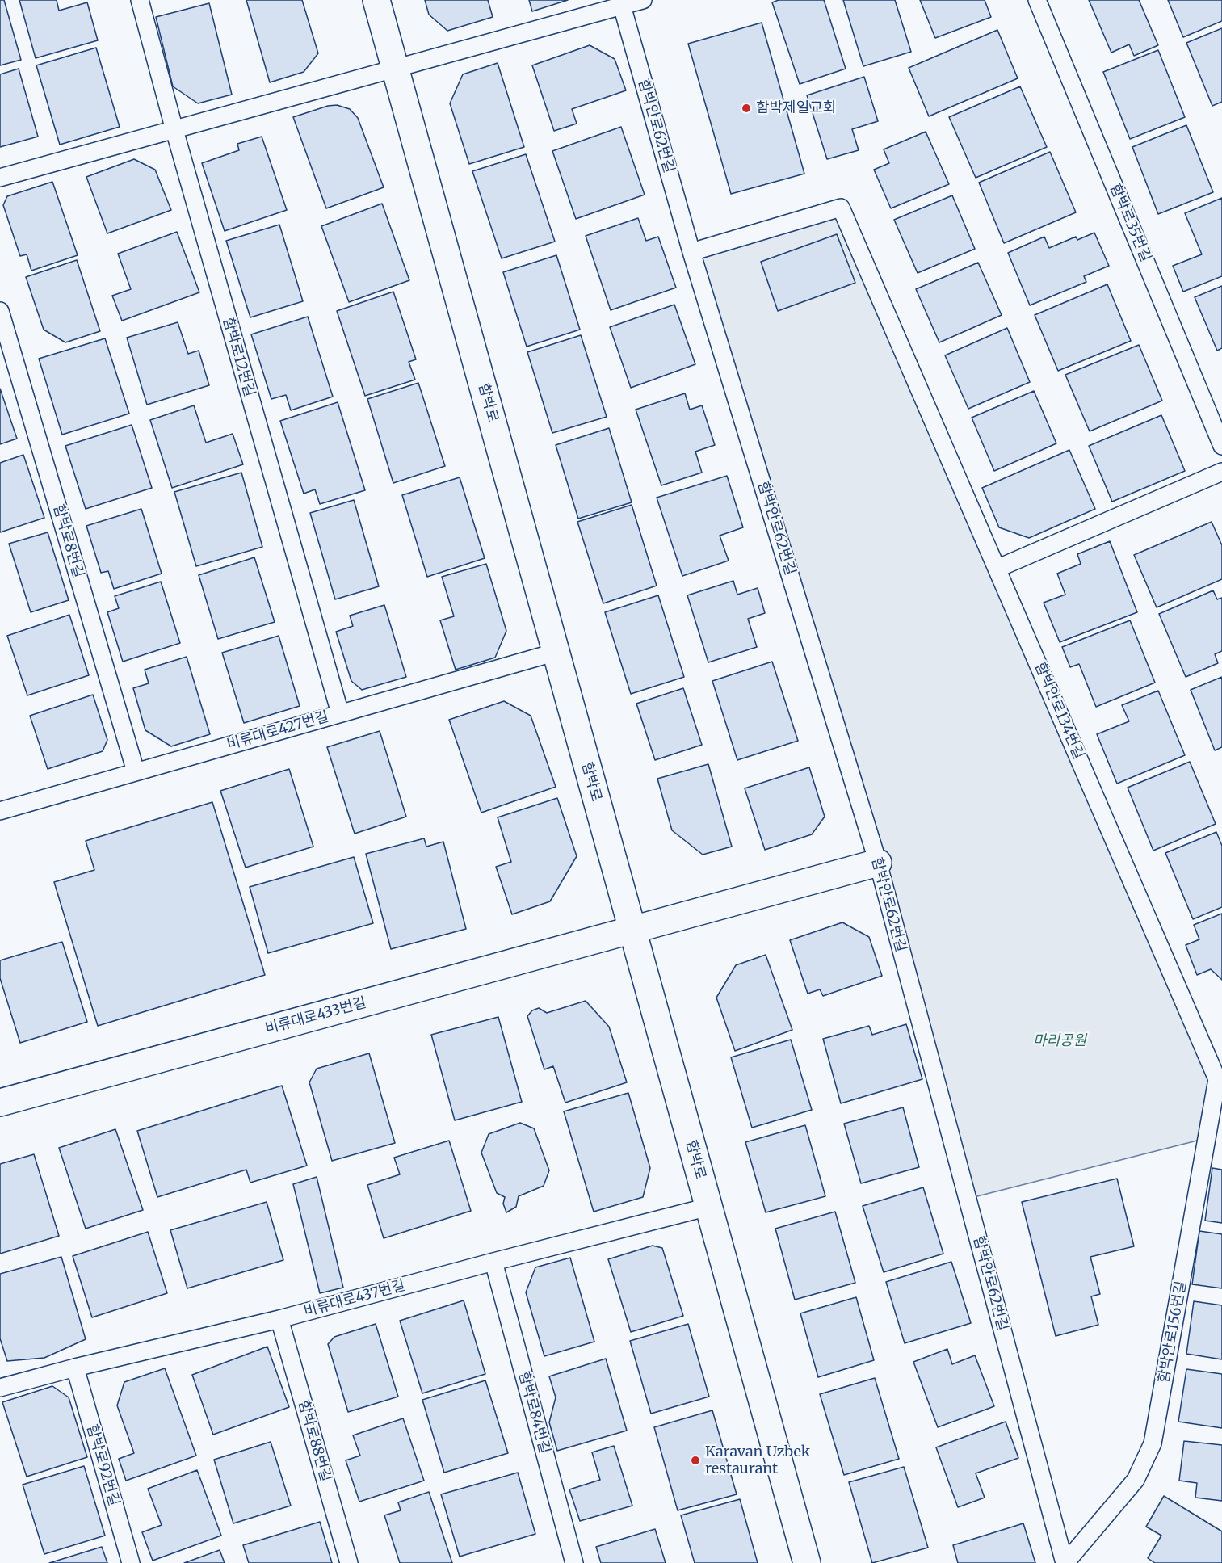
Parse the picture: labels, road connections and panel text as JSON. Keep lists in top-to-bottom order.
{
  "streets": {
    "street": ["함박로", "비류대로433번길"],
    "lane": [
      "함박안로62번길",
      "함박로35번길",
      "함박로12번길",
      "함박로8번길",
      "함박안로134번길",
      "비류대로427번길",
      "비류대로437번길",
      "함박안로156번길",
      "함박로84번길",
      "함박로88번길",
      "함박로92번길"
    ]
  },
  "crossings": [
    ["함박안로62번길", "비류대로433번길"],
    ["함박안로62번길", "함박안로156번길"],
    ["함박로12번길", "비류대로427번길"],
    ["함박로", "비류대로427번길"],
    ["함박로", "비류대로433번길"],
    ["함박로", "비류대로437번길"],
    ["함박로8번길", "비류대로427번길"],
    ["함박안로134번길", "함박안로156번길"],
    ["비류대로437번길", "함박로84번길"],
    ["비류대로437번길", "함박로88번길"],
    ["비류대로437번길", "함박로92번길"]
  ],
  "parks": ["마리공원"],
  "places": ["함박제일교회", "Karavan Uzbek restaurant"]
}
